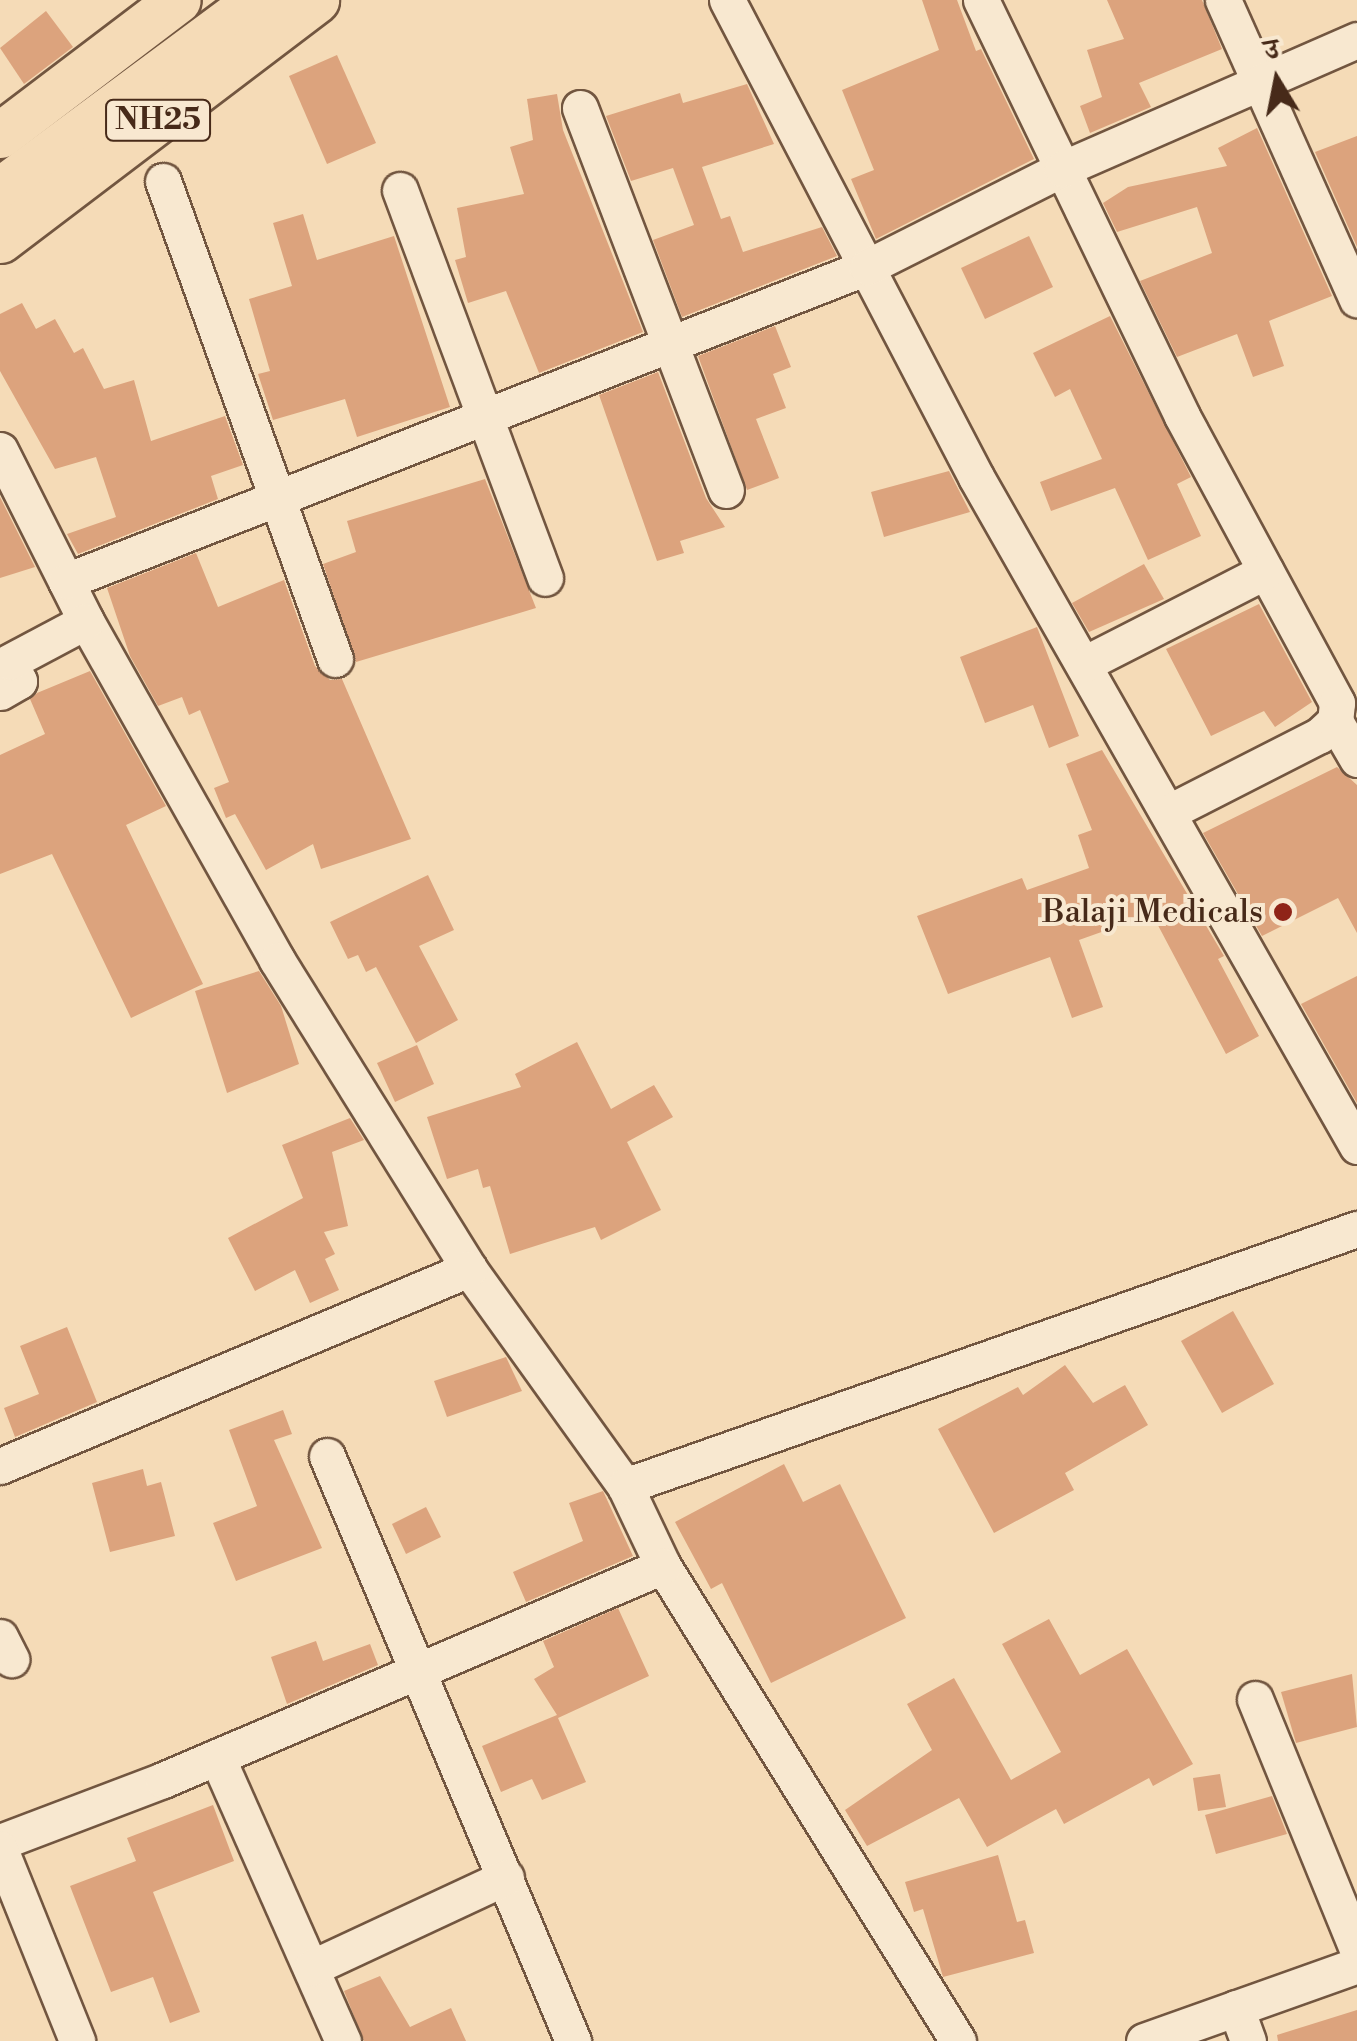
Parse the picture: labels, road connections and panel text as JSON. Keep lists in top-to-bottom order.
{
  "streets": {
    "main road": ["NH25"]
  },
  "places": ["Balaji Medicals"],
  "north": "top"
}
